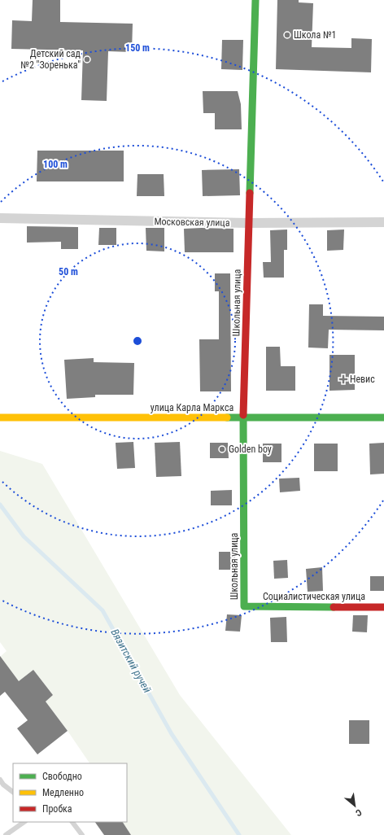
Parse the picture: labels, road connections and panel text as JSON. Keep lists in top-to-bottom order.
{
  "streets": {
    "street": [
      "Московская улица",
      "Школьная улица",
      "улица Карла Маркса",
      "Социалистическая улица"
    ]
  },
  "crossings": [
    ["Московская улица", "Школьная улица"],
    ["Школьная улица", "улица Карла Маркса"],
    ["Школьная улица", "Социалистическая улица"]
  ],
  "water": ["Вязитский ручей"],
  "places": {
    "other": ["Школа №1", "Детский сад №2 \"Зоренька\"", "Golden boy"],
    "health": ["Невис"]
  },
  "legend": ["Свободно", "Медленно", "Пробка"],
  "north": "bottom right",
  "rings": ["150 m", "100 m", "50 m"]
}
